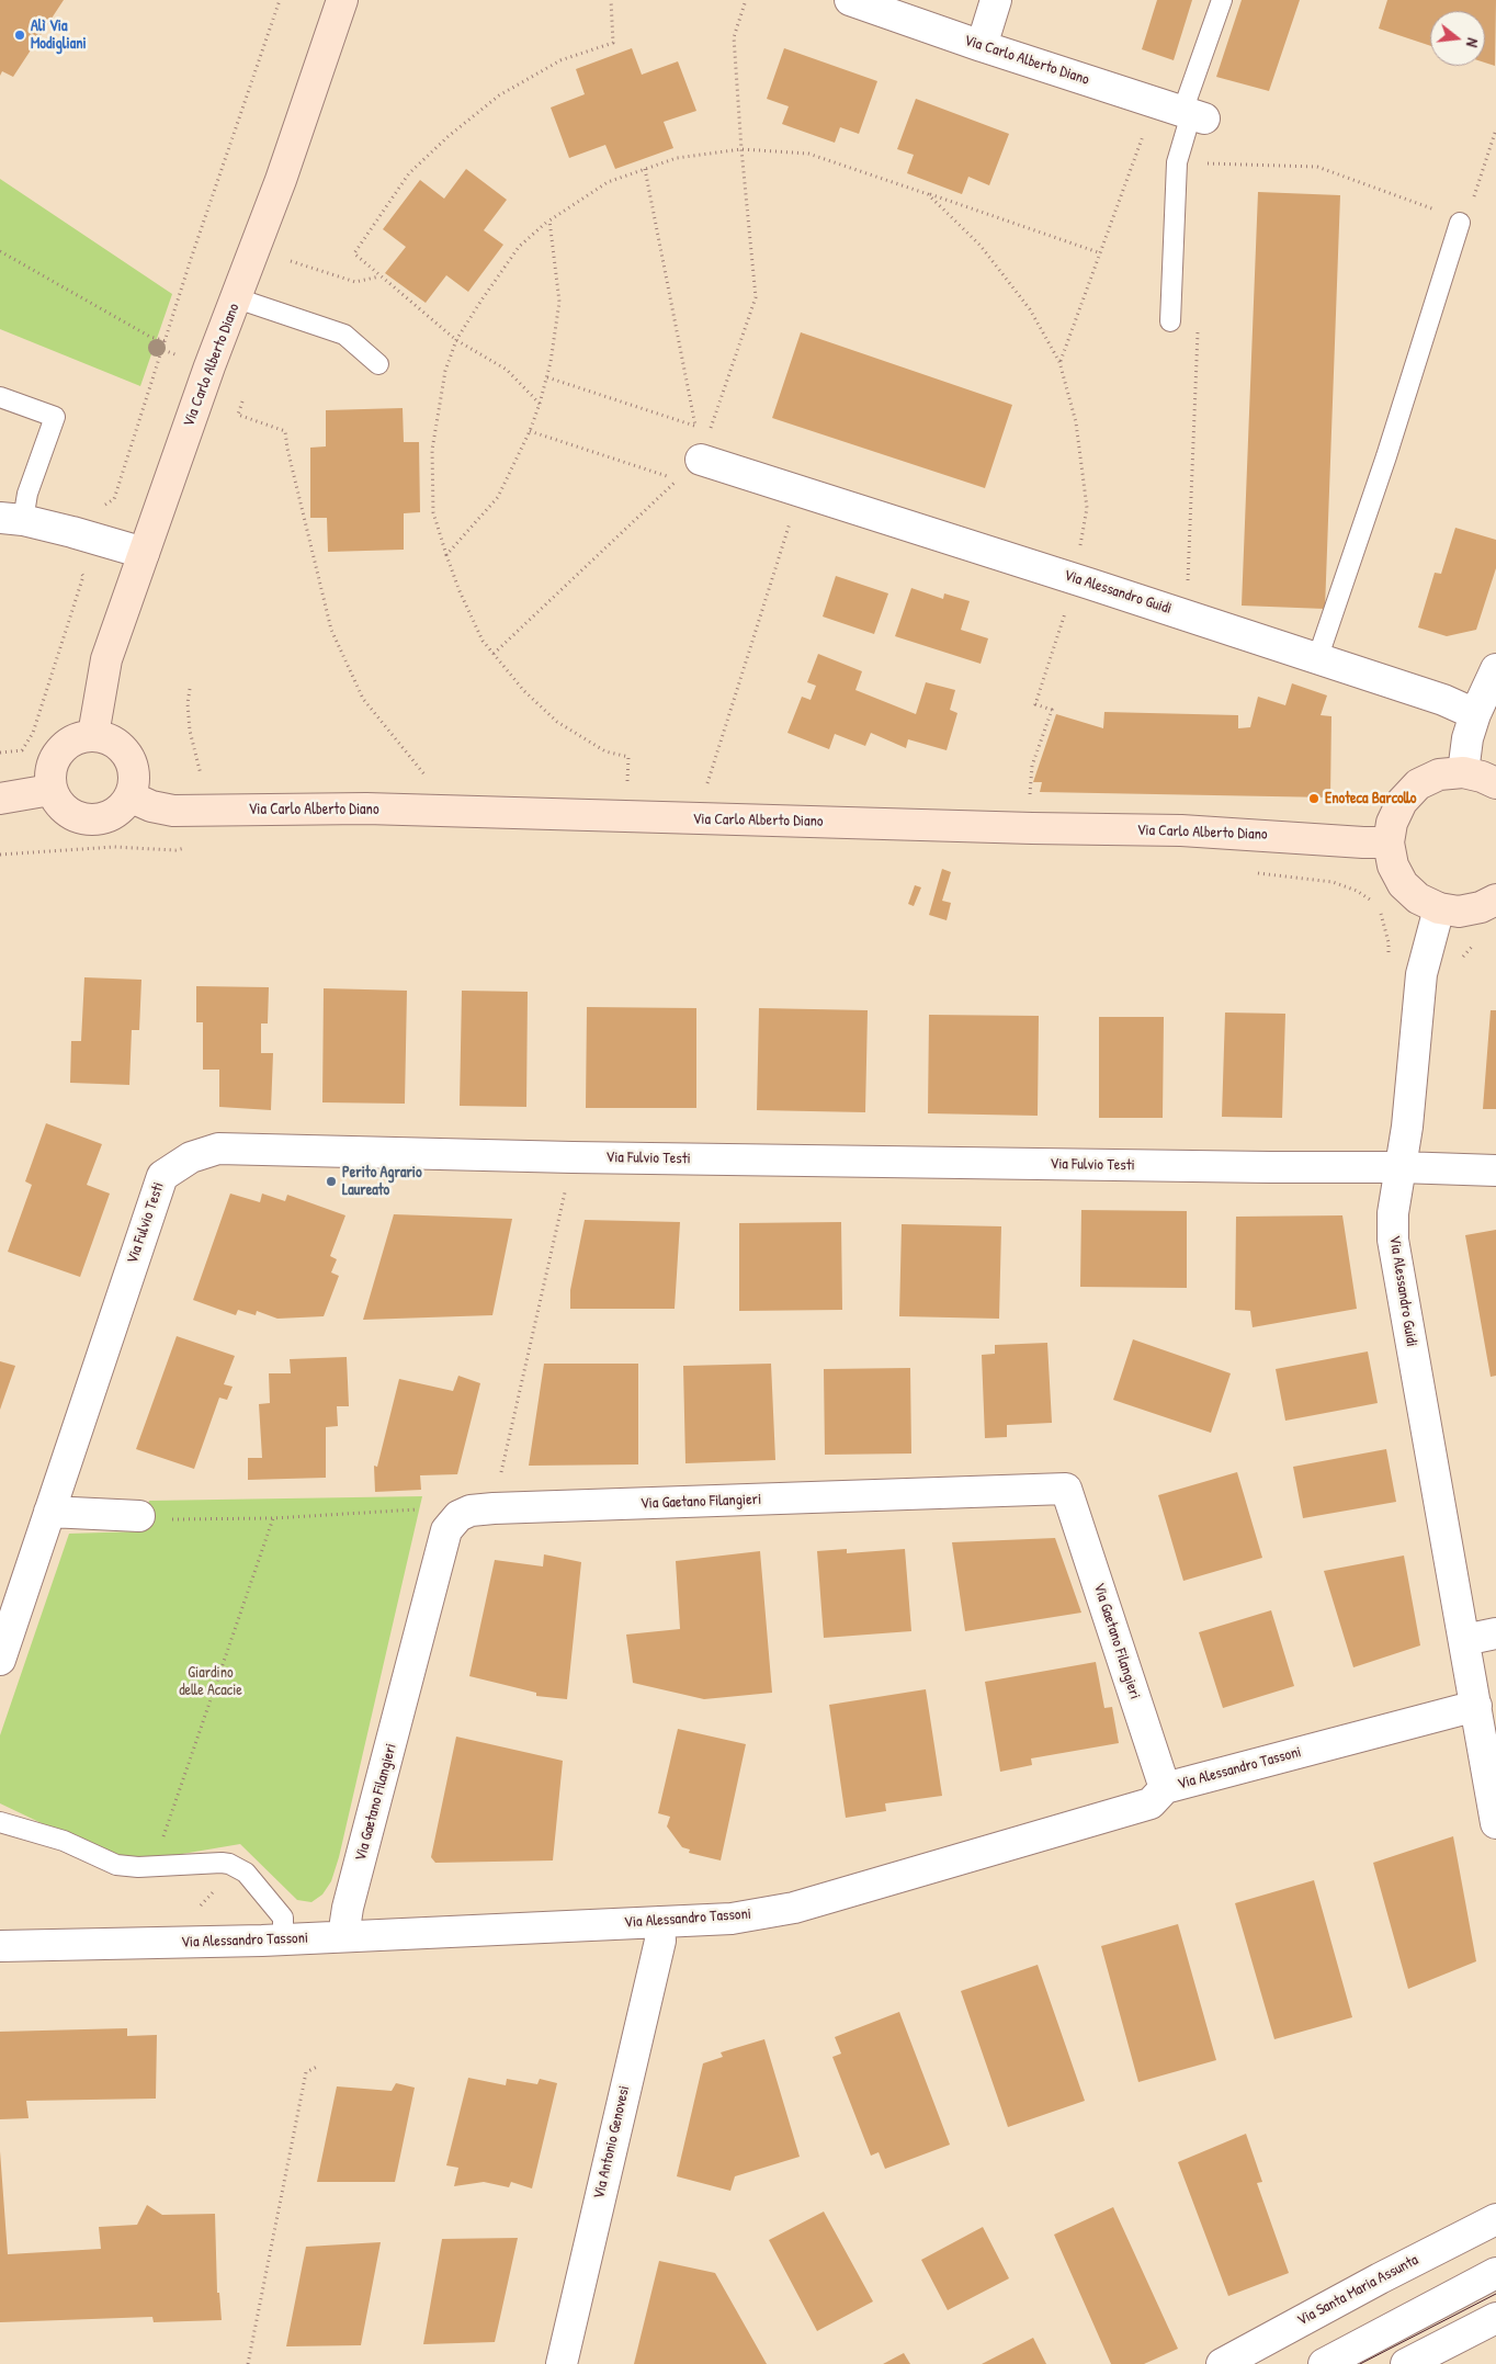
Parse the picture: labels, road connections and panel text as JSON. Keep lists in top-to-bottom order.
{
  "streets": {
    "main road": ["Via Carlo Alberto Diano"],
    "street": [
      "Via Alessandro Guidi",
      "Via Fulvio Testi",
      "Via Gaetano Filangieri",
      "Via Alessandro Tassoni",
      "Via Antonio Genovesi",
      "Via Santa Maria Assunta"
    ]
  },
  "crossings": [
    ["Via Alessandro Guidi", "Via Fulvio Testi"],
    ["Via Alessandro Guidi", "Via Alessandro Tassoni"],
    ["Via Gaetano Filangieri", "Via Alessandro Tassoni"],
    ["Via Alessandro Tassoni", "Via Antonio Genovesi"]
  ],
  "parks": ["Giardino delle Acacie"],
  "places": ["Alì Via Modigliani", "Enoteca Barcollo", "Perito Agrario Laureato"],
  "north": "right"
}
